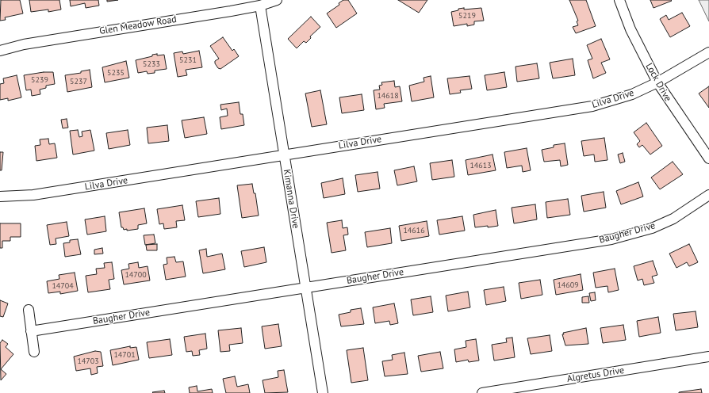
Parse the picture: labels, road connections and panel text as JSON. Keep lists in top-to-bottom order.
{
  "streets": {
    "street": [
      "Glen Meadow Road",
      "Lock Drive",
      "Lilva Drive",
      "Kimanna Drive",
      "Baugher Drive",
      "Algretus Drive"
    ]
  },
  "crossings": [
    ["Glen Meadow Road", "Kimanna Drive"],
    ["Lock Drive", "Lilva Drive"],
    ["Lilva Drive", "Kimanna Drive"],
    ["Kimanna Drive", "Baugher Drive"]
  ],
  "house_numbers": [
    "5219",
    "5231",
    "5233",
    "5235",
    "5239",
    "5237",
    "14618",
    "14613",
    "14616",
    "14700",
    "14609",
    "14704",
    "14701",
    "14703"
  ]
}
